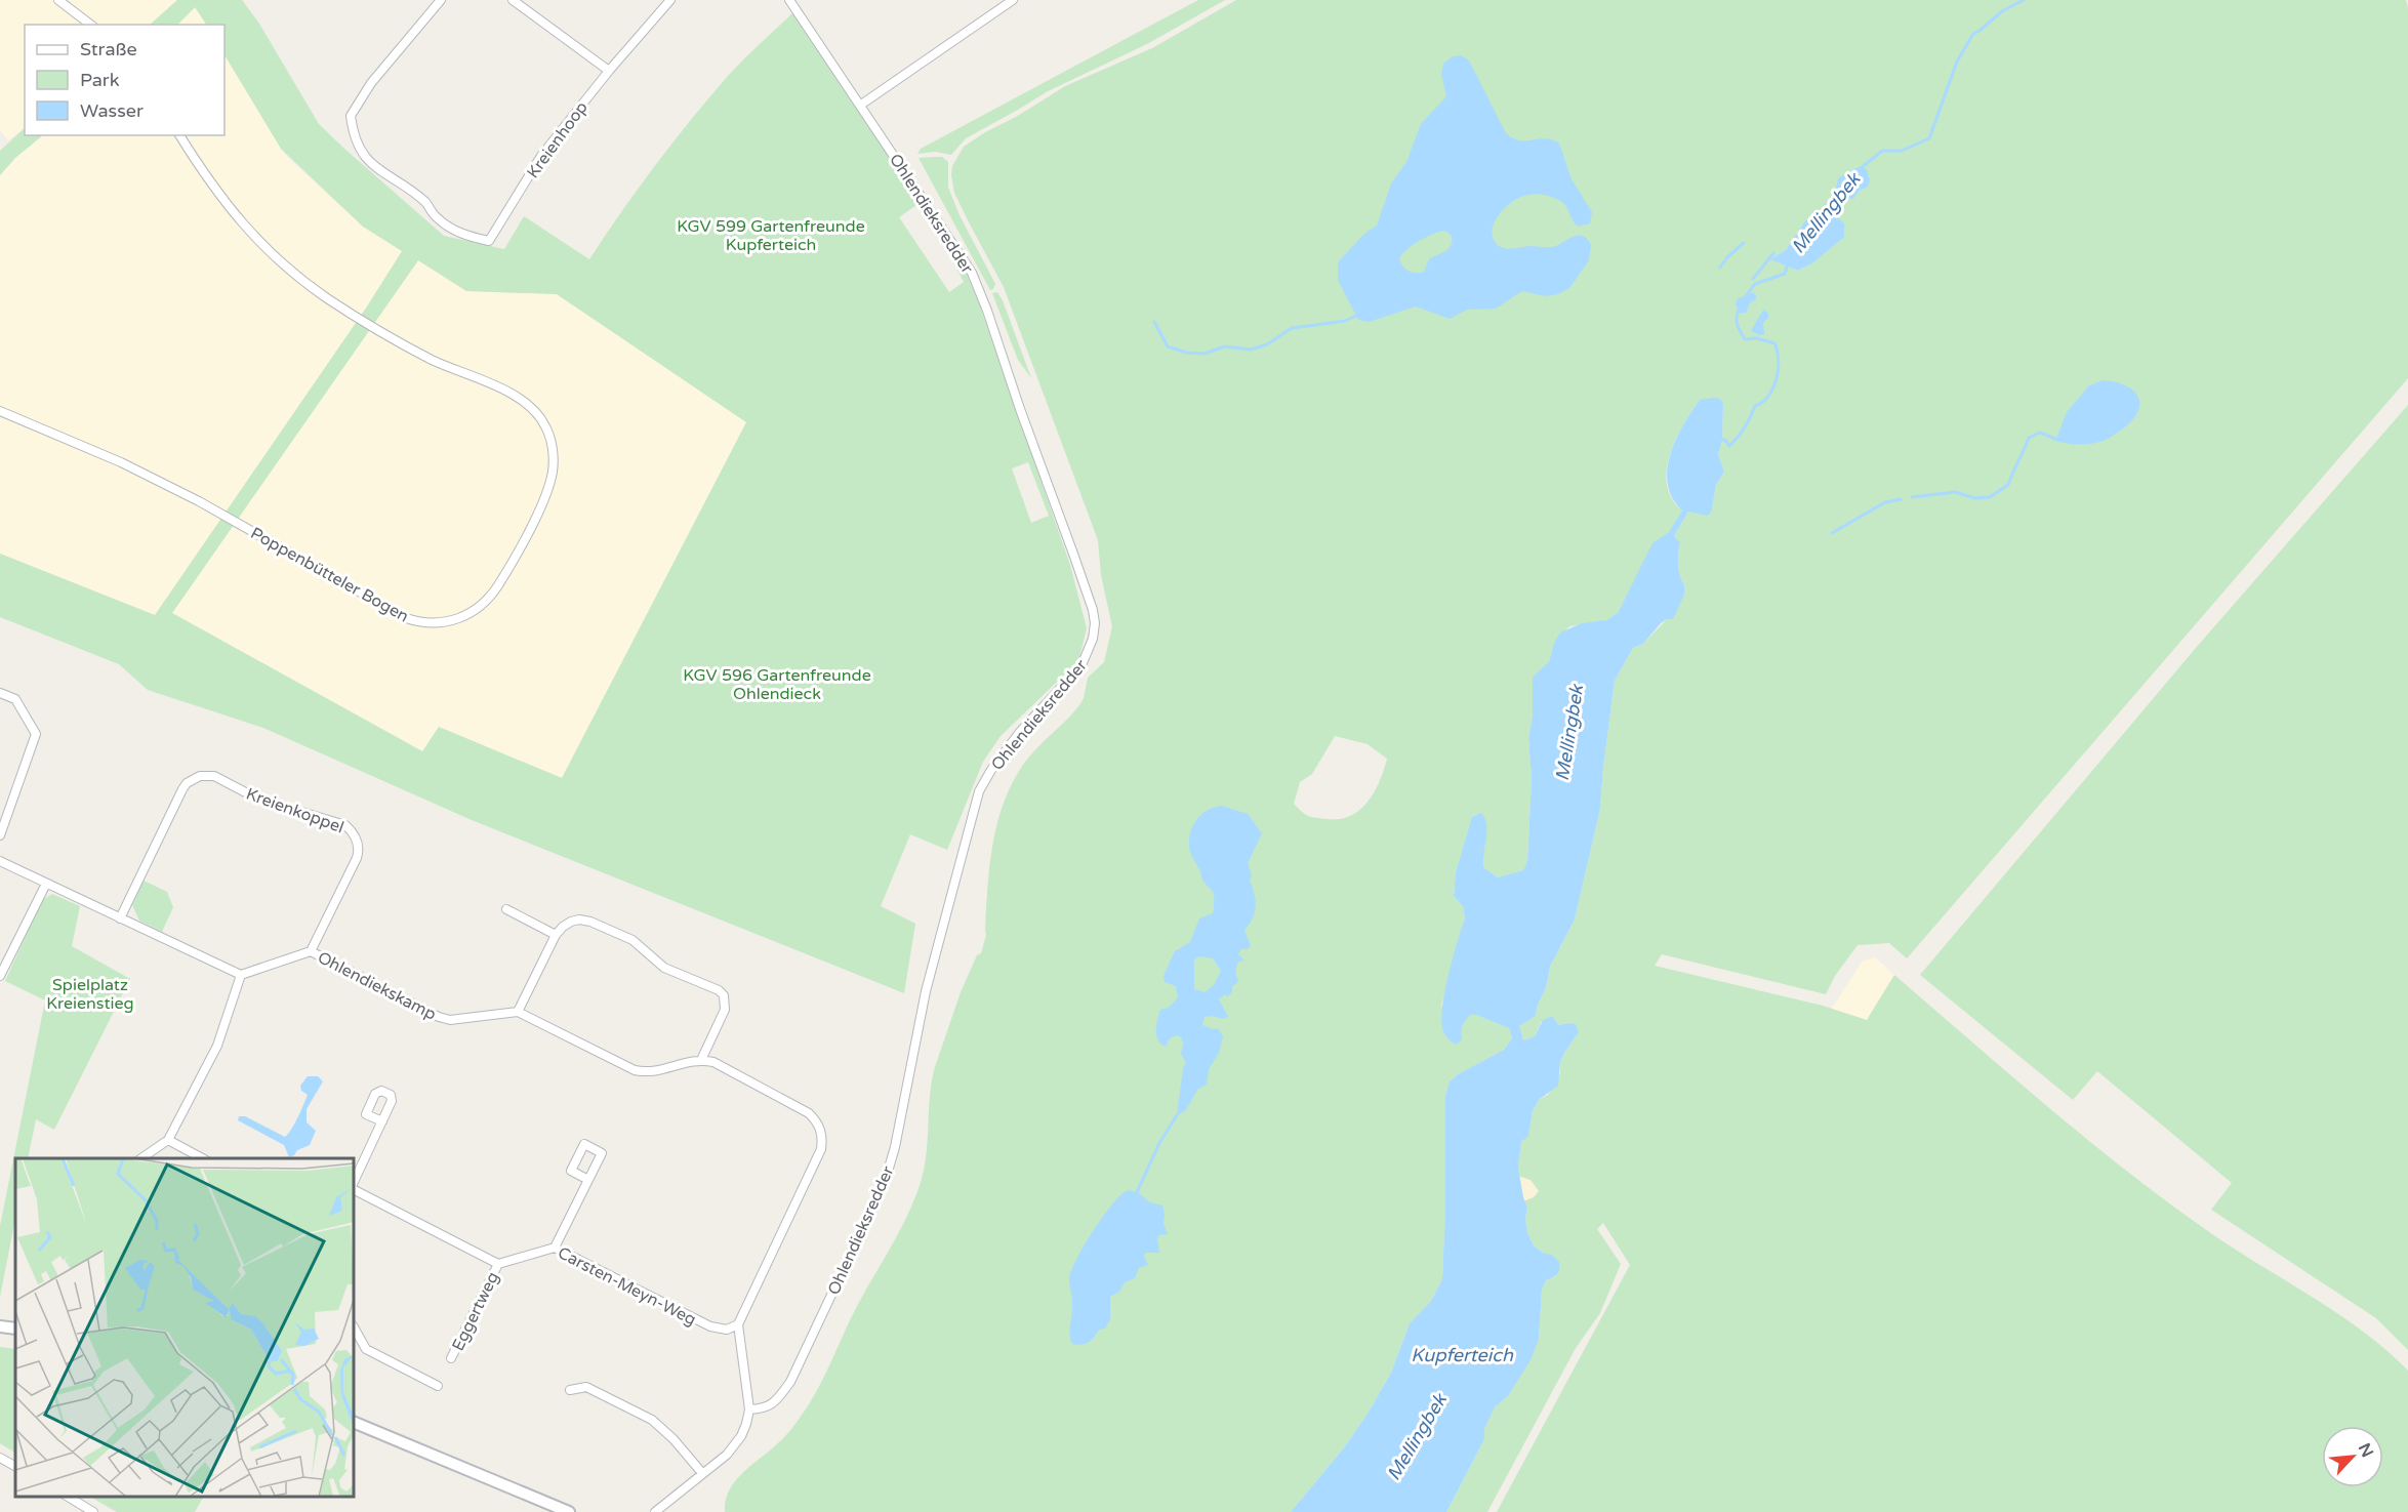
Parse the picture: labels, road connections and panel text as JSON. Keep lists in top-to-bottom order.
{
  "streets": {
    "street": [
      "Kreienhoop",
      "Ohlendieksredder",
      "Poppenbütteler Bogen",
      "Kreienkoppel",
      "Ohlendiekskamp",
      "Carsten-Meyn-Weg",
      "Eggertweg"
    ]
  },
  "crossings": [
    ["Kreienkoppel", "Ohlendiekskamp"],
    ["Carsten-Meyn-Weg", "Eggertweg"]
  ],
  "water": ["Mellingbek", "Kupferteich"],
  "parks": ["KGV 599 Gartenfreunde Kupferteich", "KGV 596 Gartenfreunde Ohlendieck", "Spielplatz Kreienstieg"],
  "legend": ["Straße", "Park", "Wasser"],
  "north": "top right"
}
